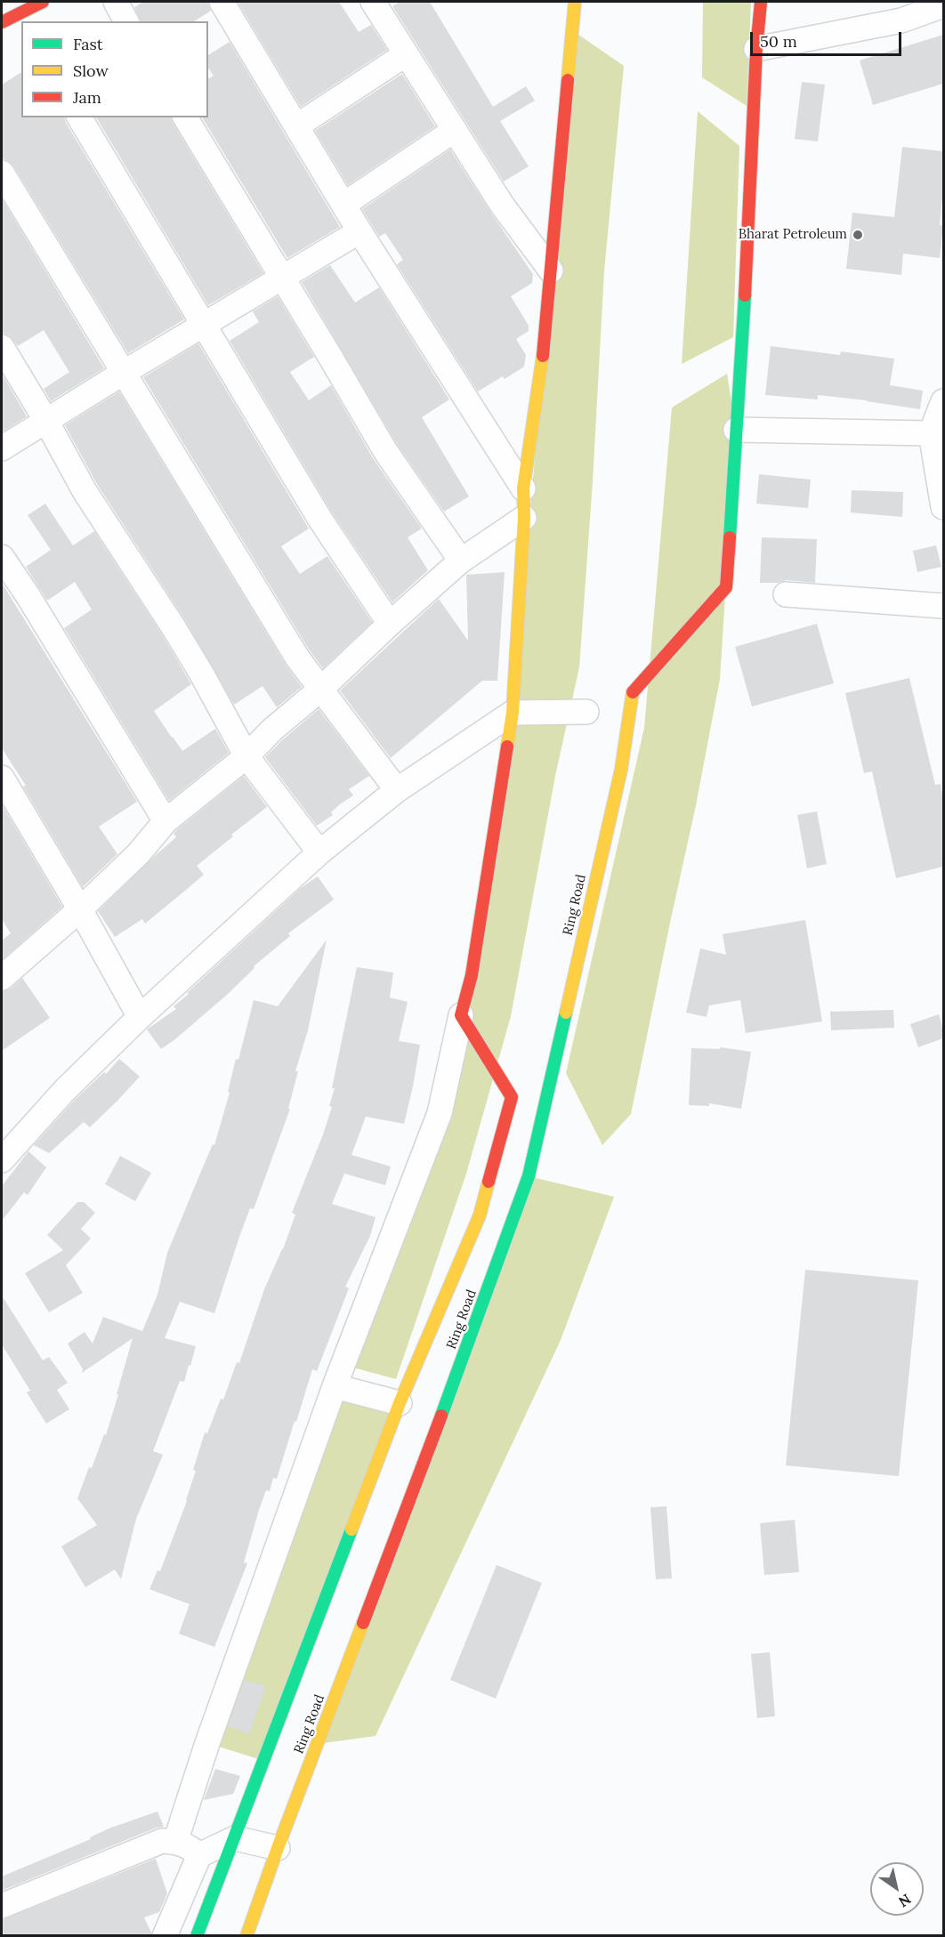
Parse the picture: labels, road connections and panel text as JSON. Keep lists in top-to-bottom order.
{
  "streets": {
    "main road": ["Ring Road"]
  },
  "places": ["Bharat Petroleum"],
  "legend": ["Fast", "Slow", "Jam"],
  "scale_bar": "50 m",
  "north": "bottom right"
}
